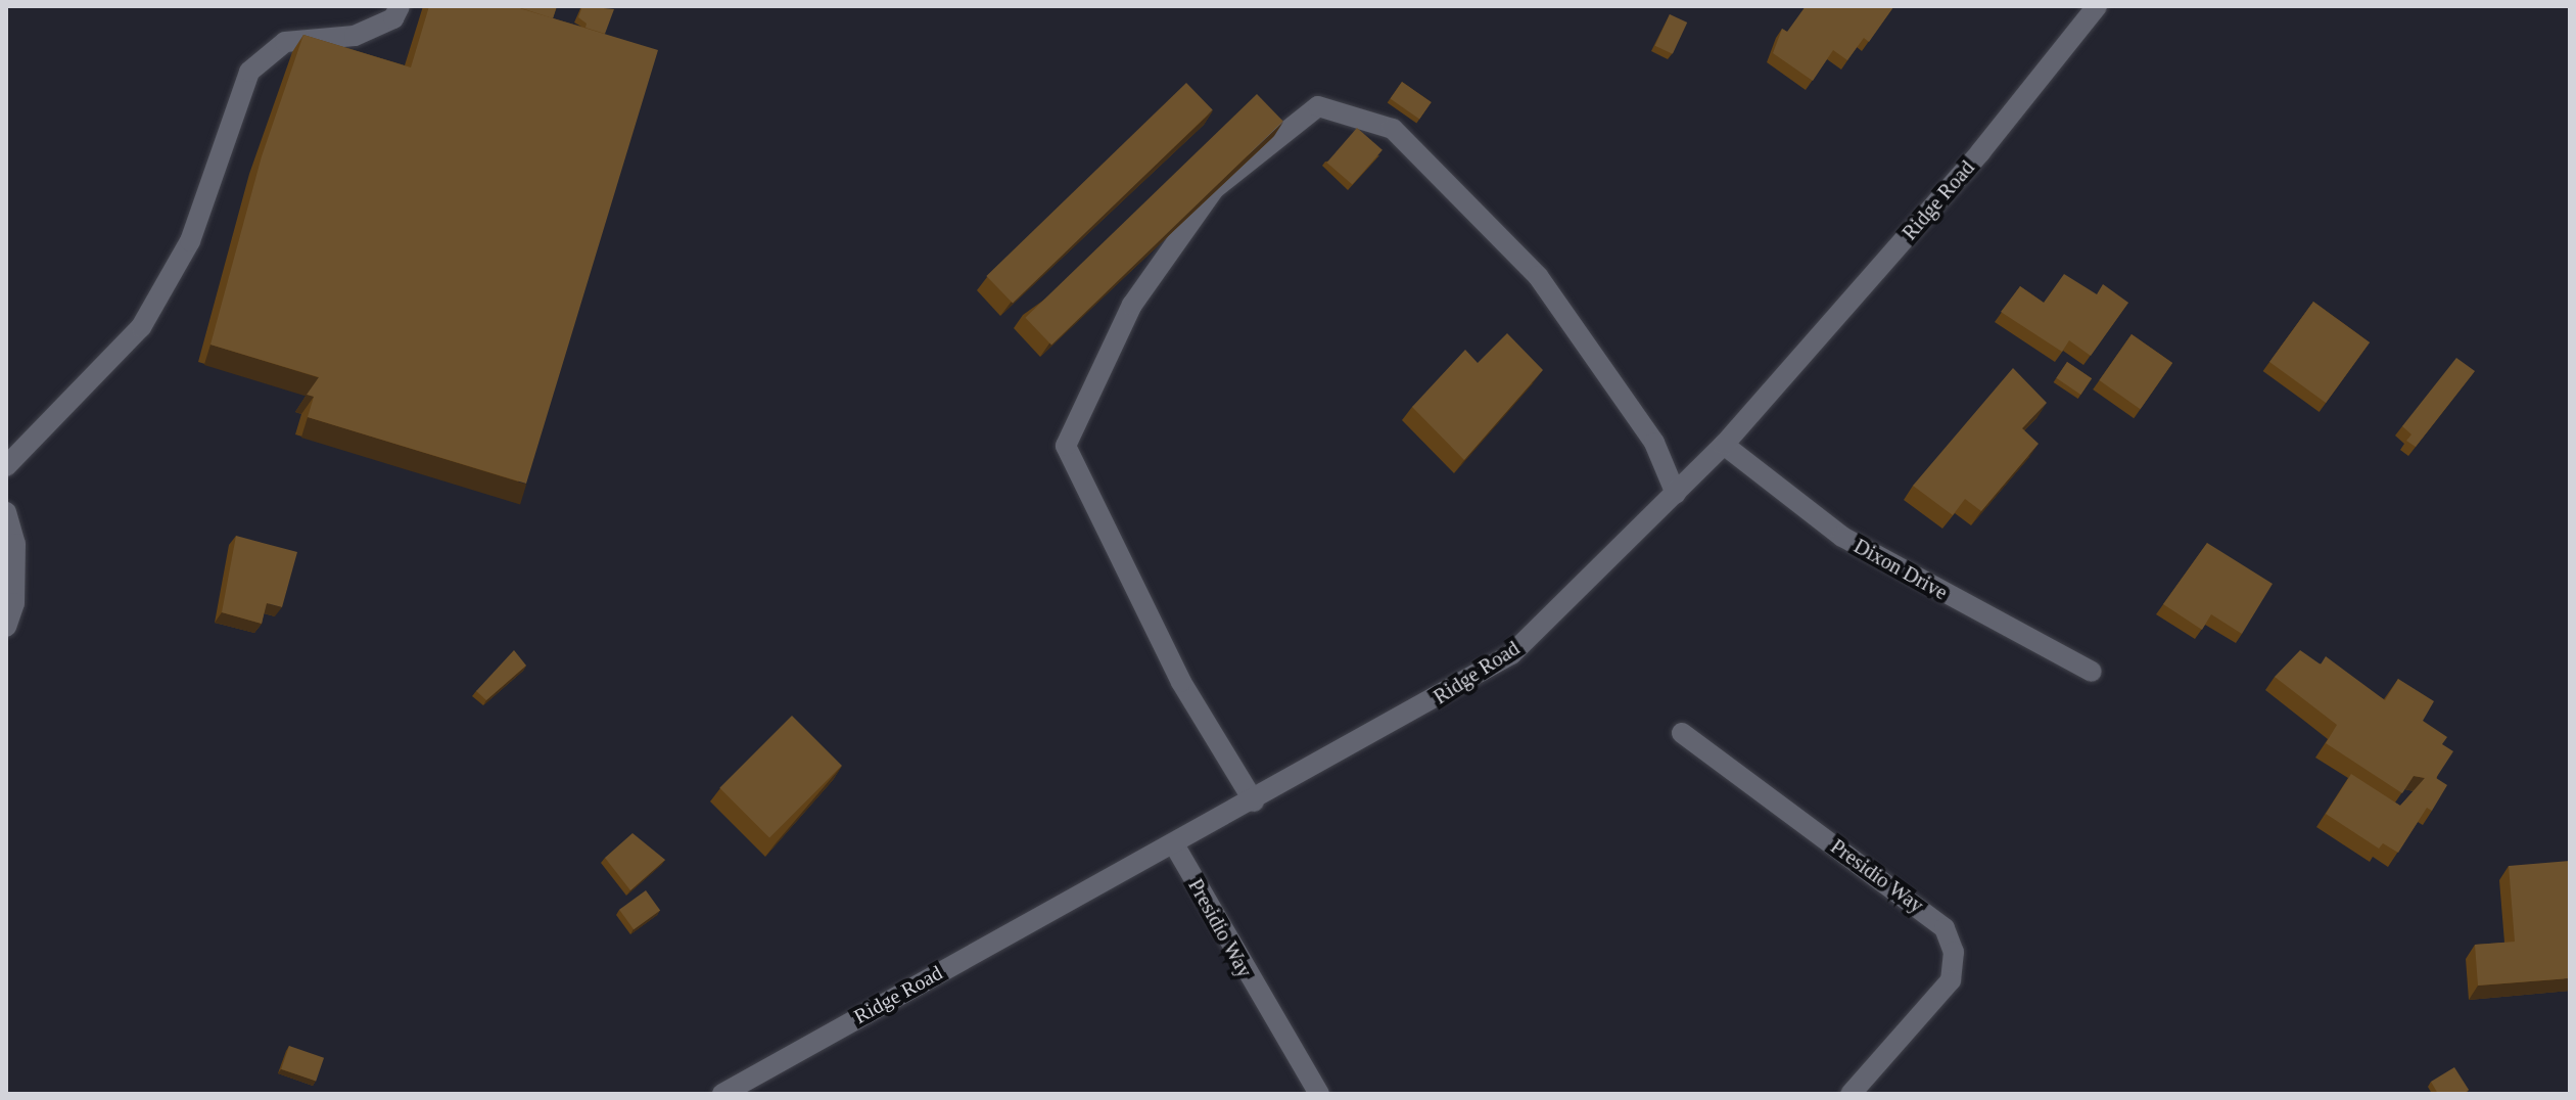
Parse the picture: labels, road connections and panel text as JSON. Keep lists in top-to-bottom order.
{
  "streets": {
    "street": ["Ridge Road", "Dixon Drive", "Presidio Way"]
  },
  "crossings": [
    ["Ridge Road", "Dixon Drive"],
    ["Ridge Road", "Presidio Way"]
  ]
}
